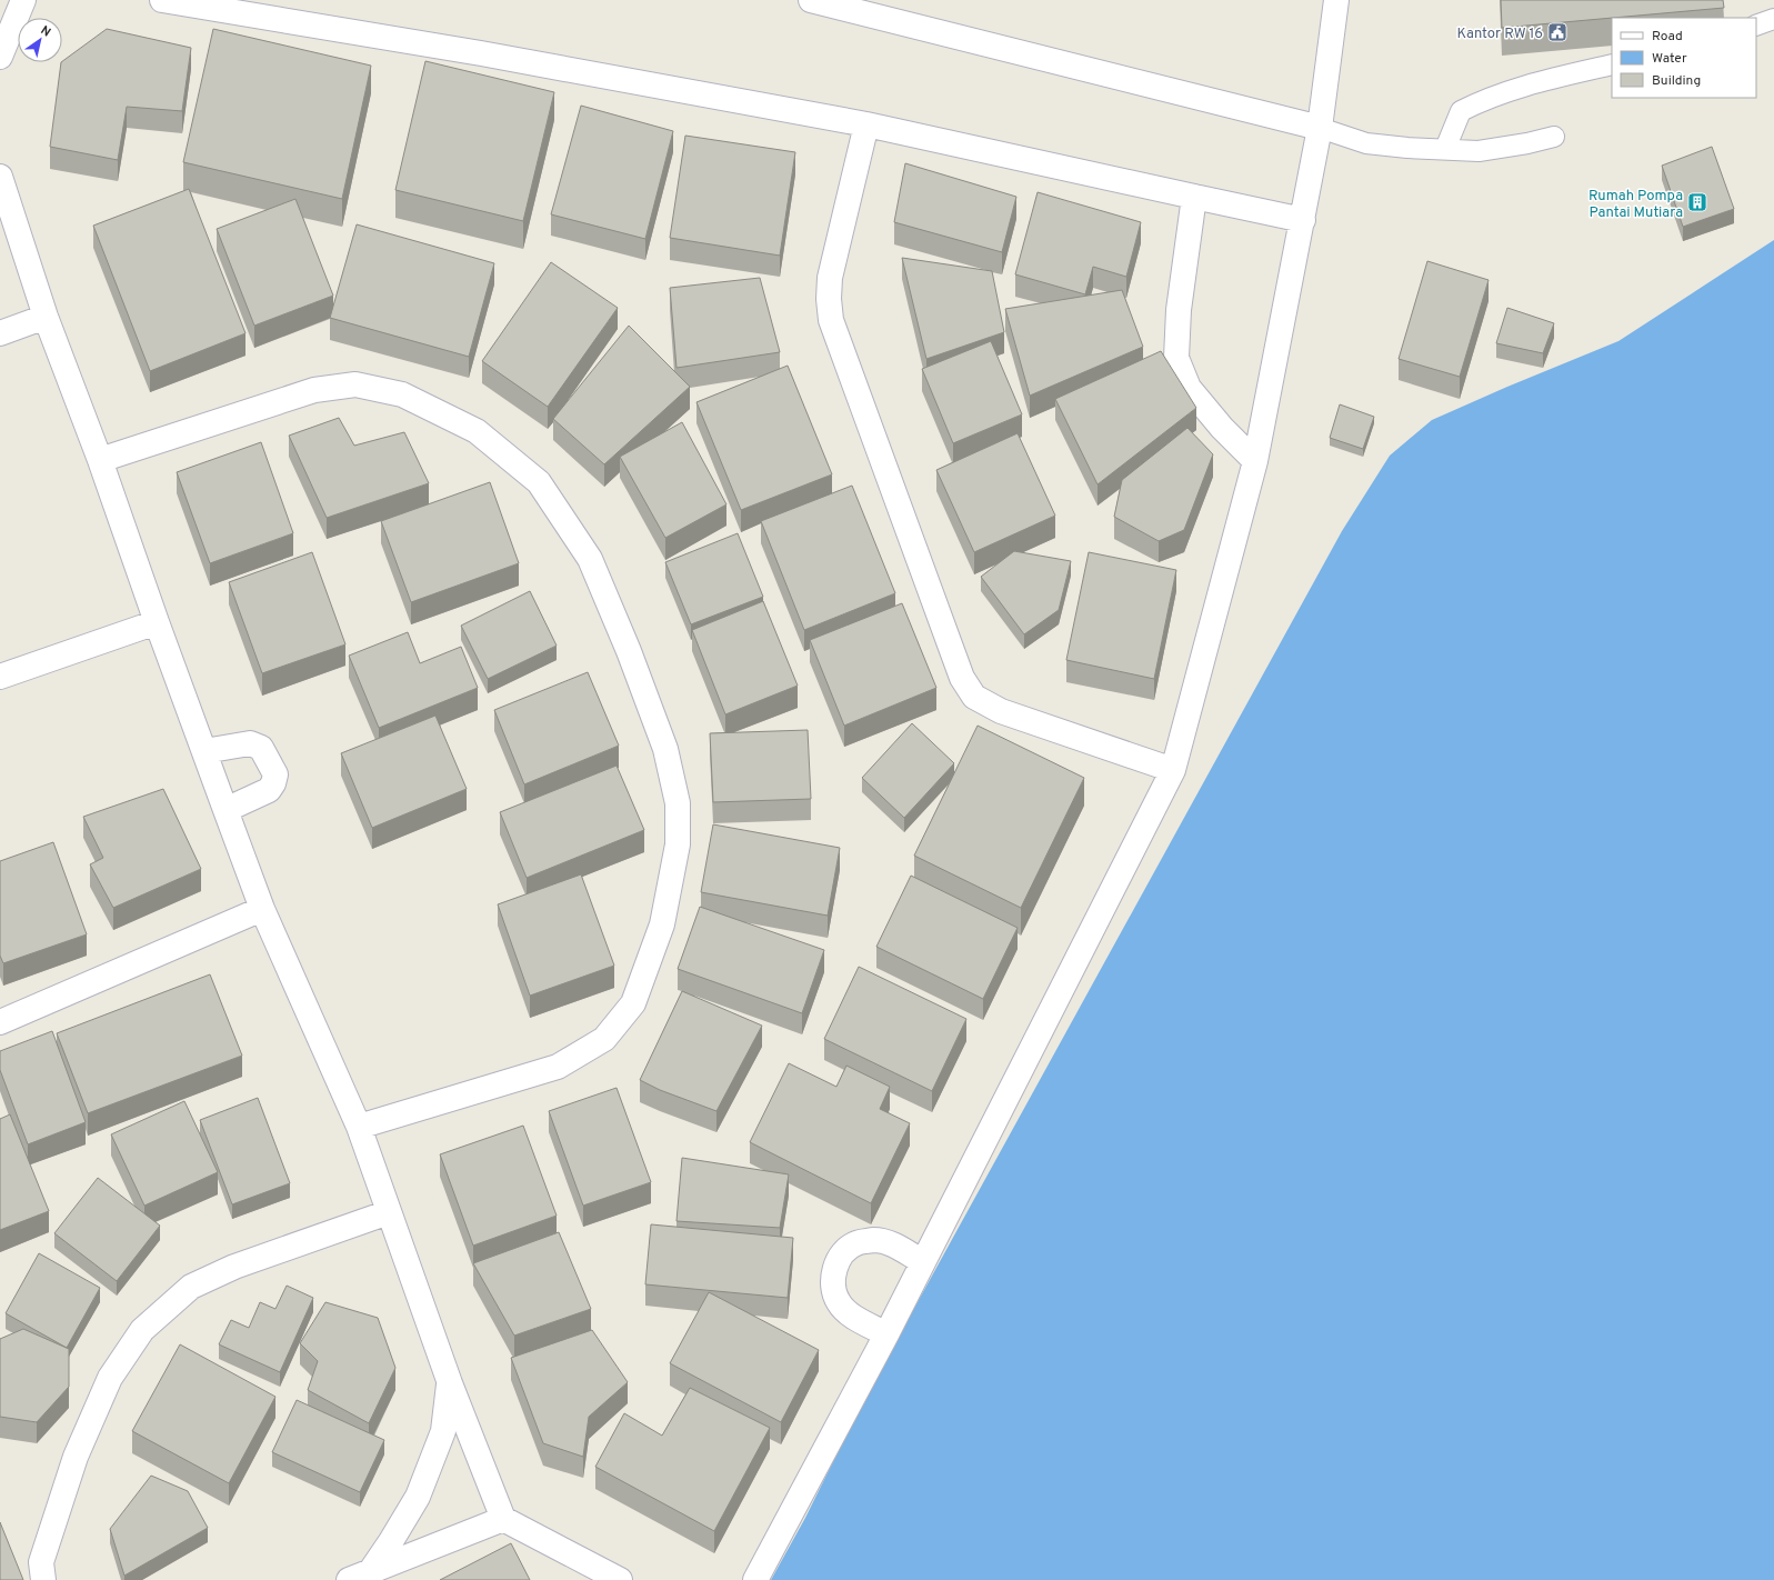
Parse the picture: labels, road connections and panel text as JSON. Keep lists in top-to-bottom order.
{
  "places": {
    "public building": ["Kantor RW 16"],
    "building": ["Rumah Pompa Pantai Mutiara"]
  },
  "legend": ["Road", "Water", "Building"],
  "north": "top right"
}
